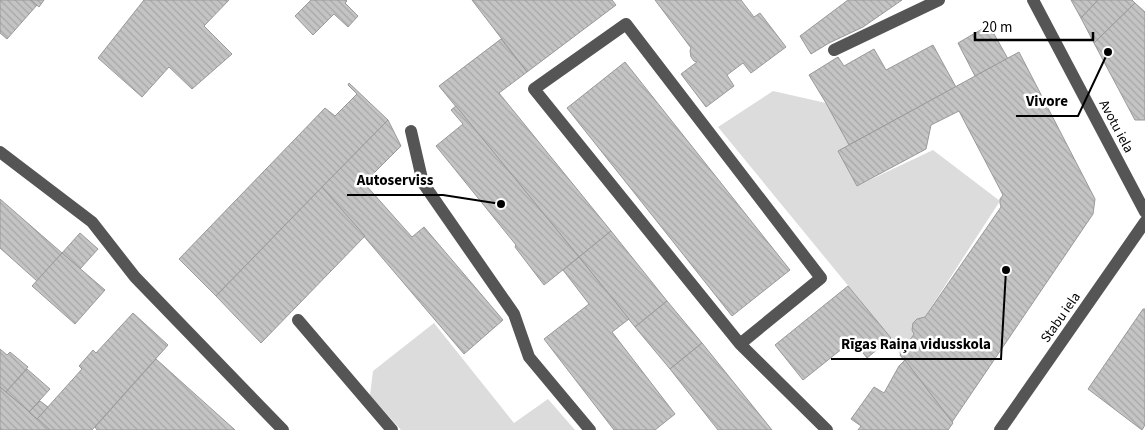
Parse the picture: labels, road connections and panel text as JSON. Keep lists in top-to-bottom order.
{
  "streets": {
    "street": ["Avotu iela", "Stabu iela"]
  },
  "places": ["Vivore", "Autoserviss", "Rīgas Raiņa vidusskola"],
  "scale_bar": "20 m"
}
